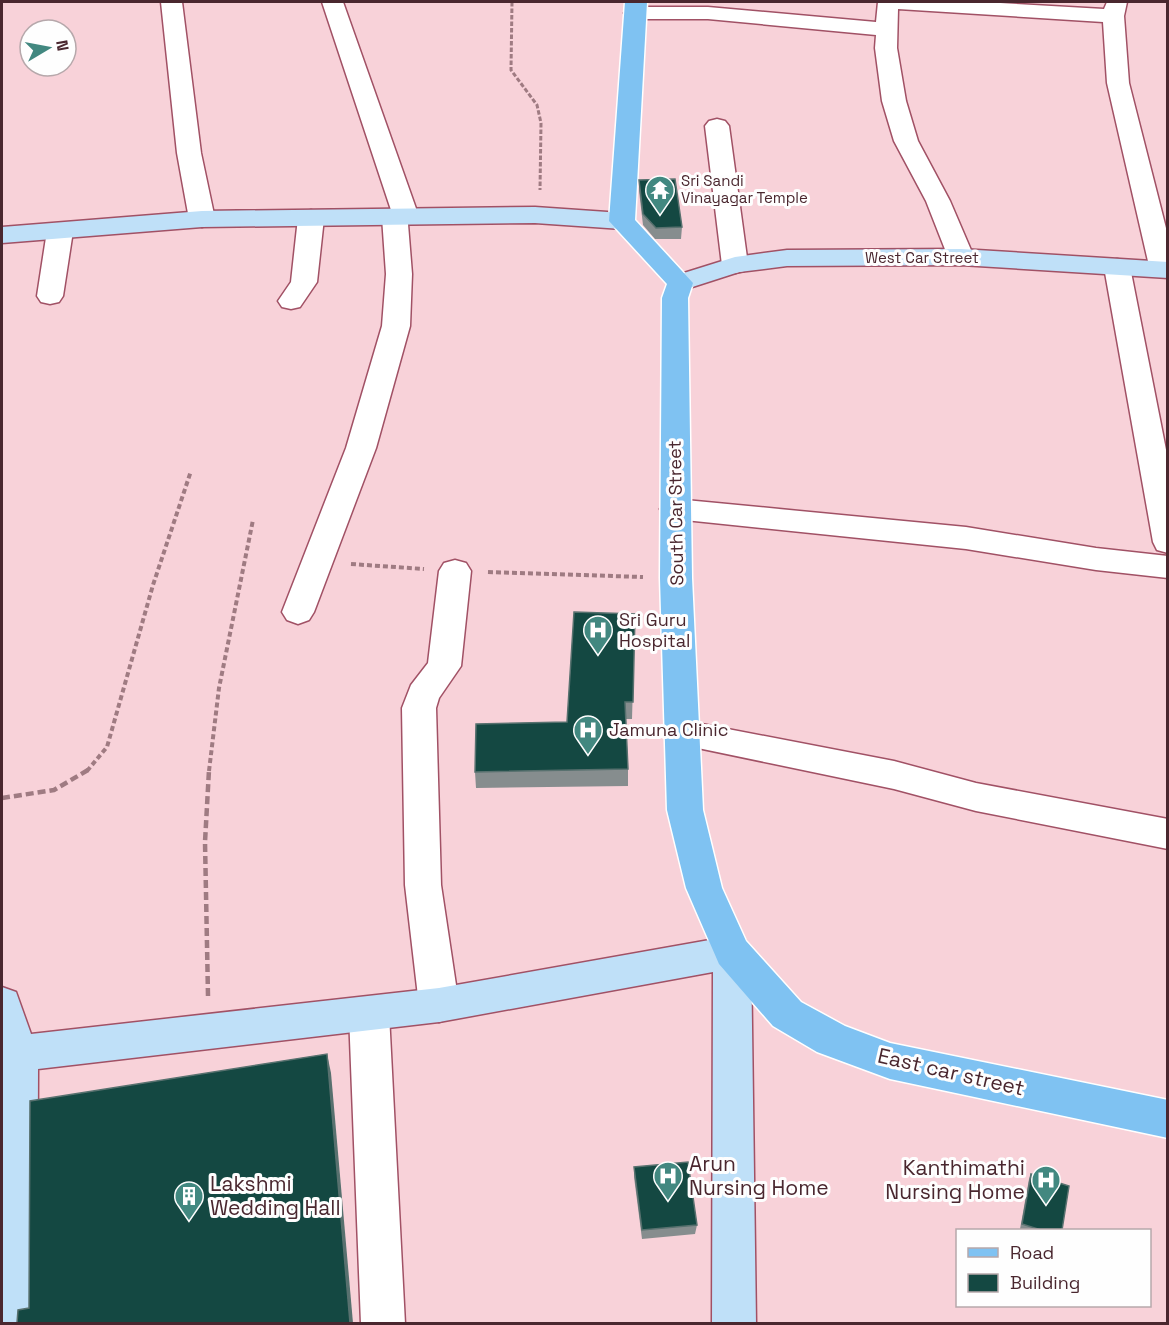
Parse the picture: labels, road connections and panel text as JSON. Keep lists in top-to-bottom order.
{
  "streets": {
    "main road": ["South Car Street", "East car street"],
    "street": ["West Car Street"]
  },
  "crossings": [
    ["West Car Street", "South Car Street"],
    ["South Car Street", "East car street"]
  ],
  "places": {
    "temple": ["Sri Sandi Vinayagar Temple"],
    "hospital": [
      "Sri Guru Hospital",
      "Jamuna Clinic",
      "Arun Nursing Home",
      "Kanthimathi Nursing Home"
    ],
    "building": ["Lakshmi Wedding Hall"]
  },
  "legend": ["Road", "Building"],
  "north": "right"
}
